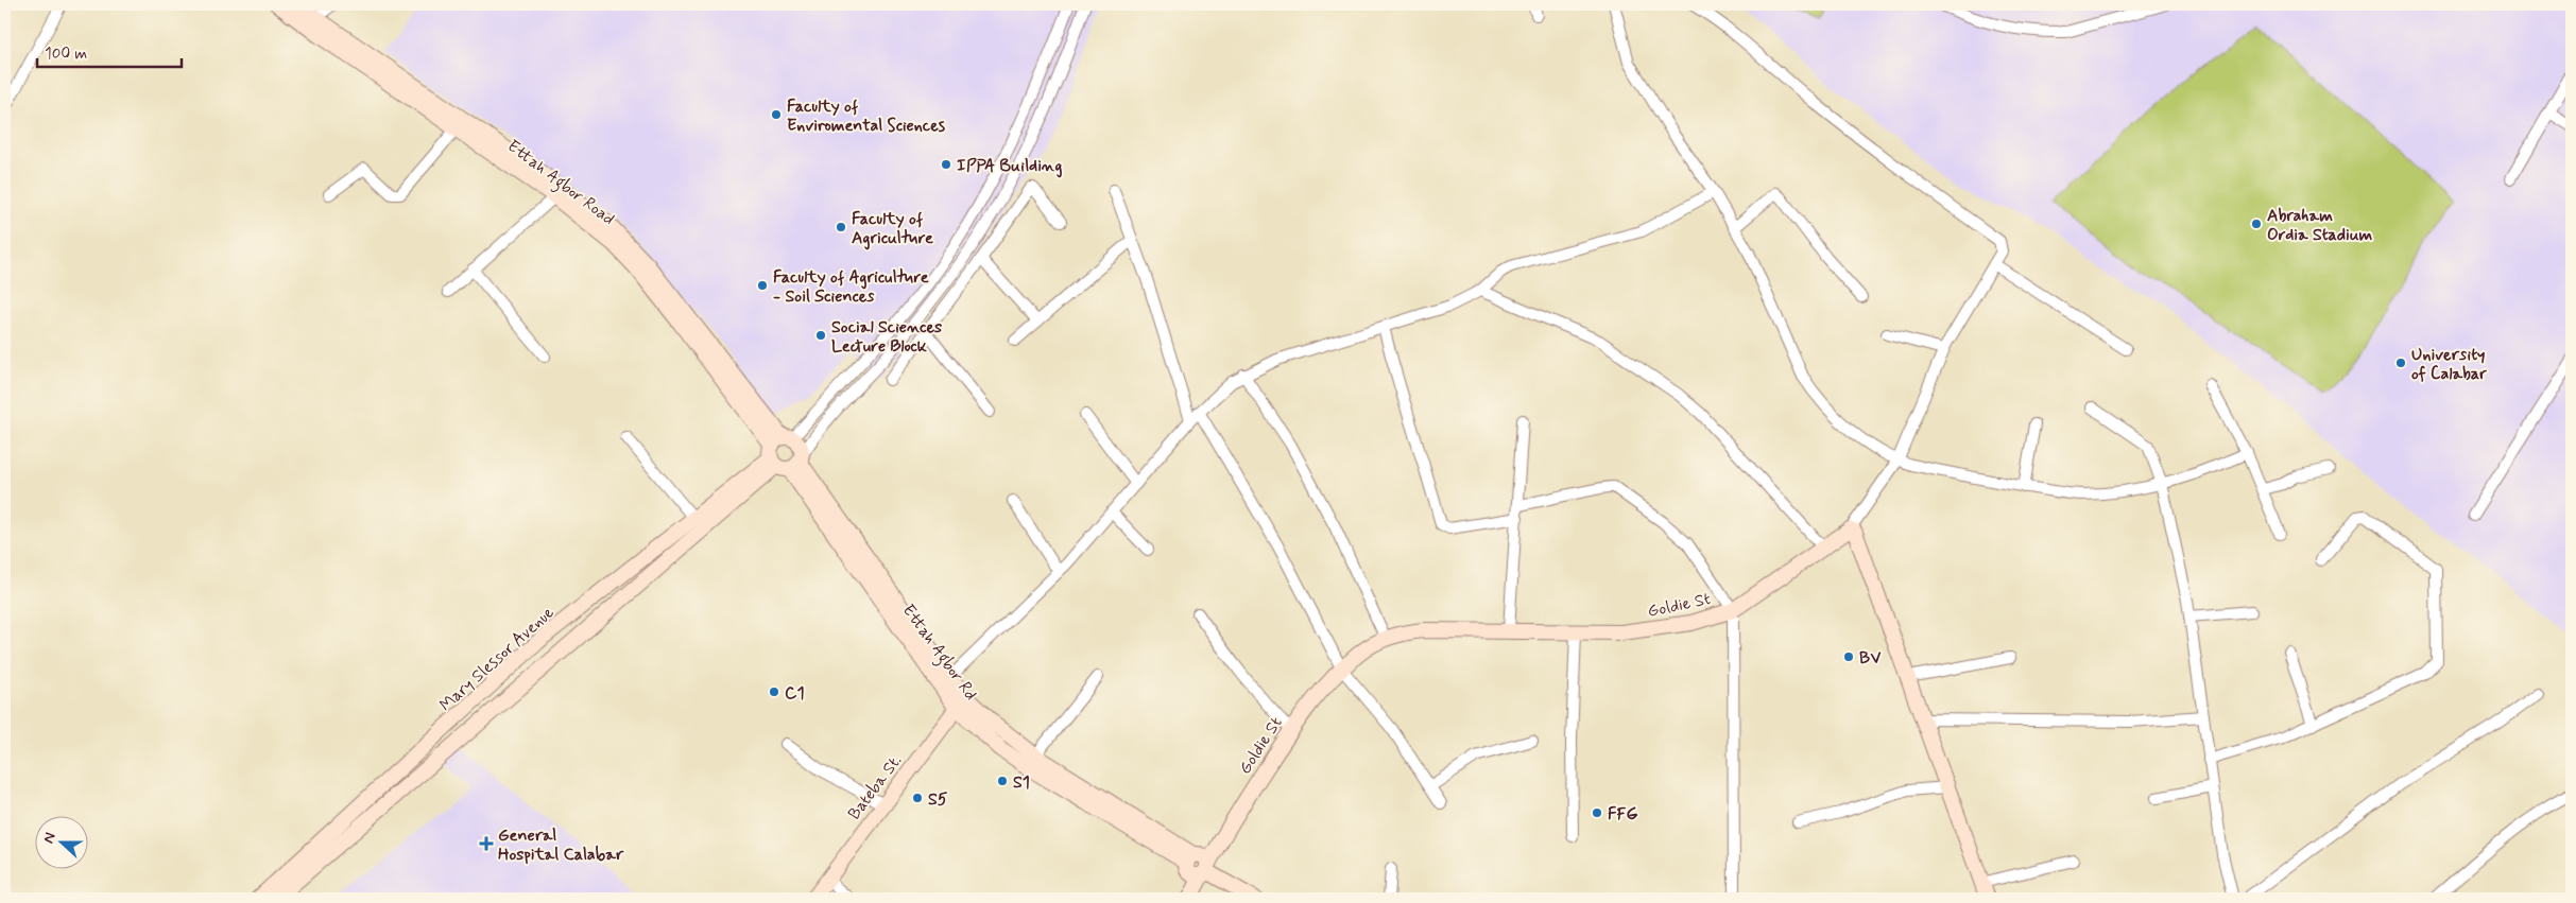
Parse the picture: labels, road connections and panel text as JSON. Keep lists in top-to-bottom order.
{
  "streets": {
    "main road": [
      "Ettah Agbor Road",
      "Goldie St",
      "Ettah Agbor Rd",
      "Mary Slessor Avenue",
      "Bateba St."
    ]
  },
  "crossings": [
    ["Ettah Agbor Road", "Ettah Agbor Rd"],
    ["Ettah Agbor Road", "Mary Slessor Avenue"],
    ["Goldie St", "Ettah Agbor Rd"],
    ["Ettah Agbor Rd", "Mary Slessor Avenue"],
    ["Ettah Agbor Rd", "Bateba St."]
  ],
  "places": {
    "other": [
      "Faculty of Enviromental Sciences",
      "IPPA Building",
      "Abraham Ordia Stadium",
      "Faculty of Agriculture",
      "Faculty of Agriculture - Soil Sciences",
      "Social Sciences Lecture Block",
      "University of Calabar",
      "BV",
      "C1",
      "S1",
      "S5",
      "FFG"
    ],
    "health": ["General Hospital Calabar"]
  },
  "scale_bar": "100 m",
  "north": "left"
}
